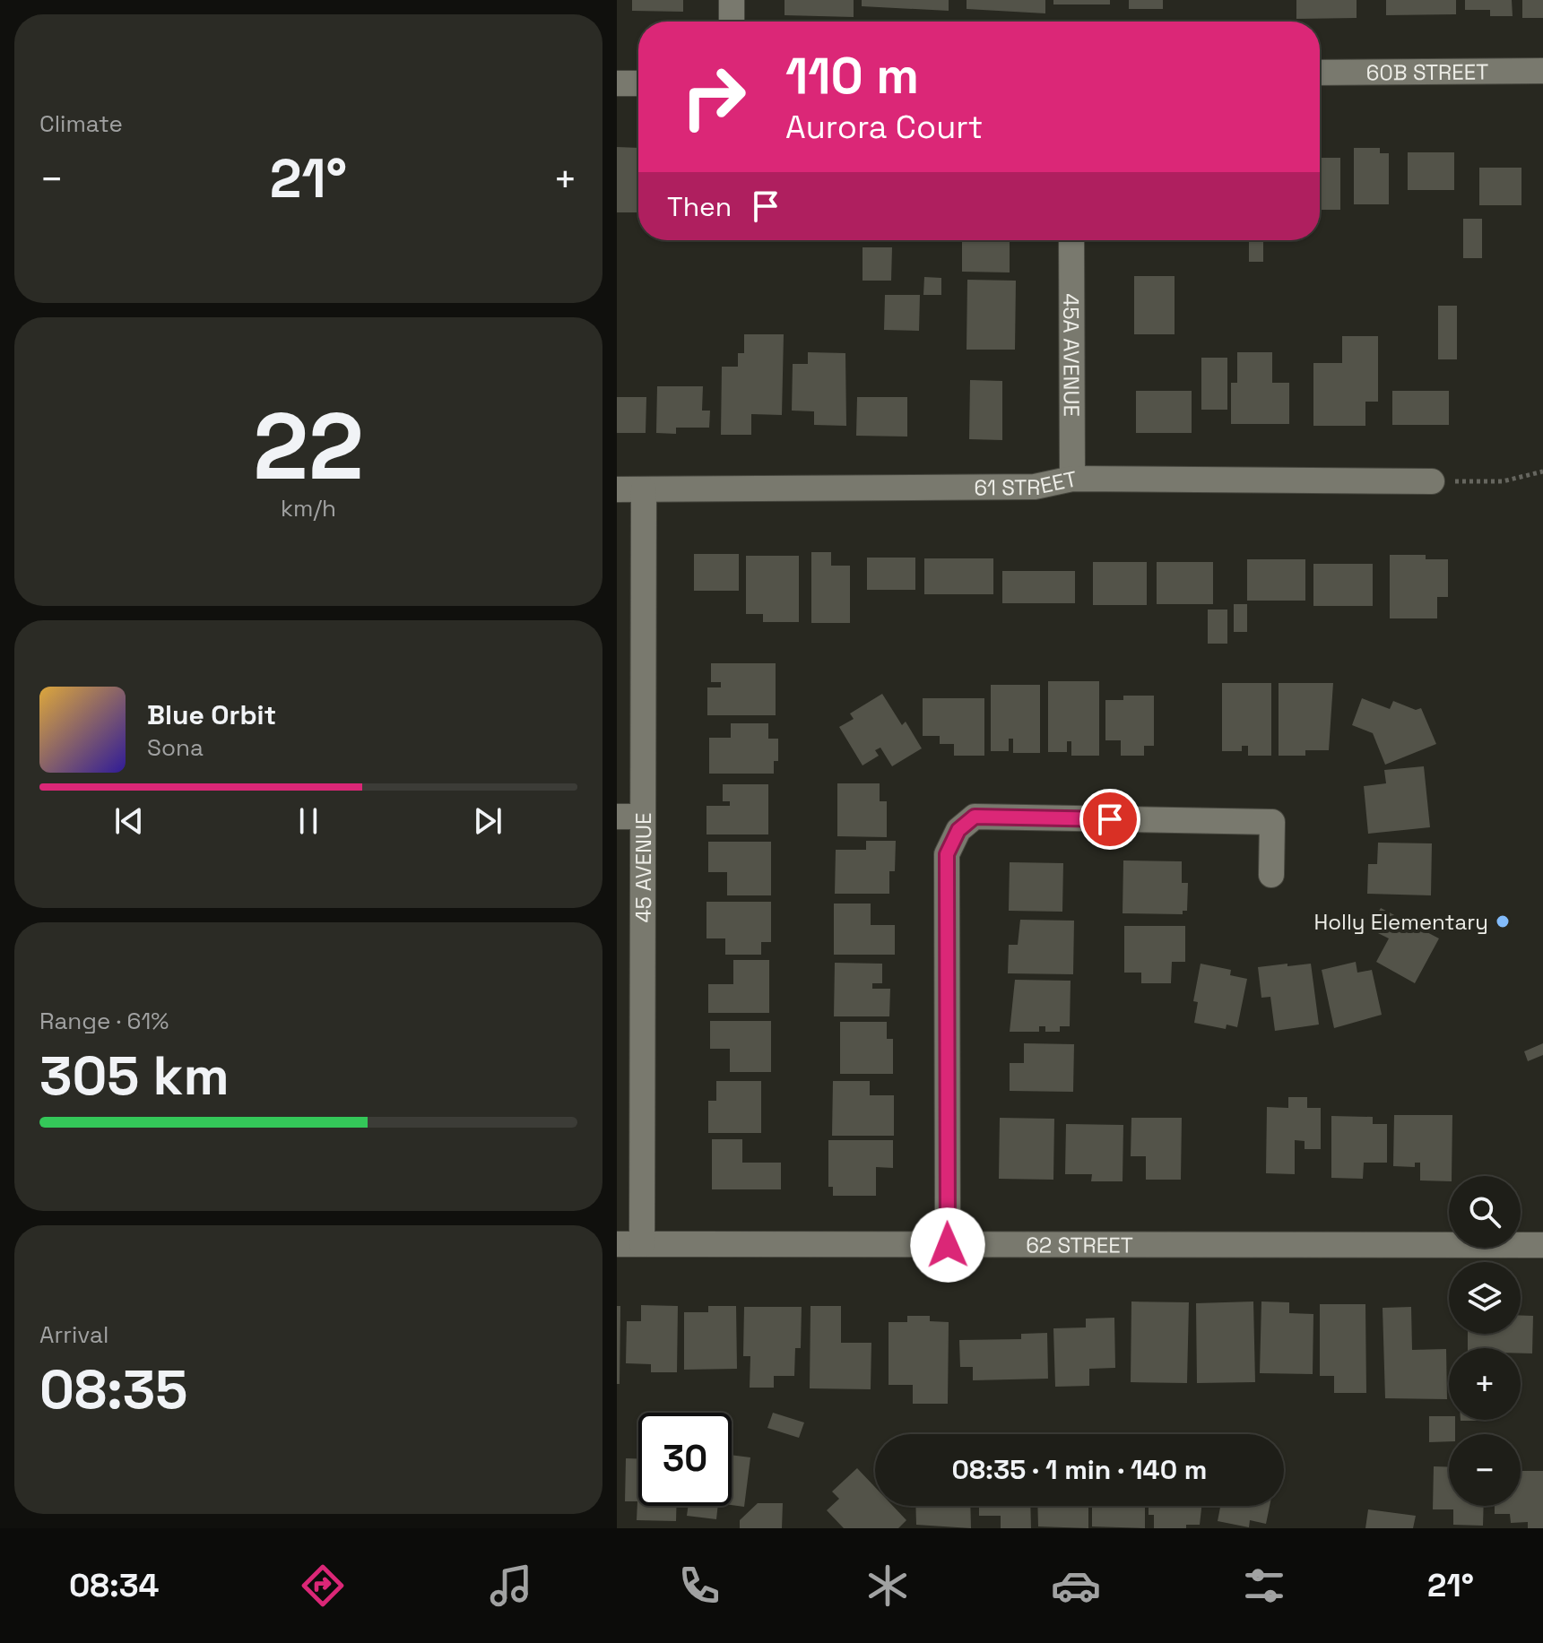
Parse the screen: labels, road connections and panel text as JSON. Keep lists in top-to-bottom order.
{
  "streets": {
    "street": [
      "60B STREET",
      "45A AVENUE",
      "61 STREET",
      "45 AVENUE",
      "62 STREET"
    ]
  },
  "crossings": [
    ["45A AVENUE", "61 STREET"],
    ["61 STREET", "45 AVENUE"],
    ["45 AVENUE", "62 STREET"]
  ],
  "places": ["Holly Elementary"],
  "page": {
    "tile": [
      "Climate",
      ["22", "km/h"],
      ["Range · 61%", "305 km"],
      ["Arrival", "08:35"]
    ],
    "turn": ["110 m", "Aurora Court"],
    "heat": ["−", "21°", "+"],
    "then": "Then",
    "song": ["Blue Orbit", "Sona"],
    "map_buttons": ["+", "−"],
    "limit": "30",
    "trip": "08:35 · 1 min · 140 m",
    "tabs": ["08:34", "21°"]
  }
}
